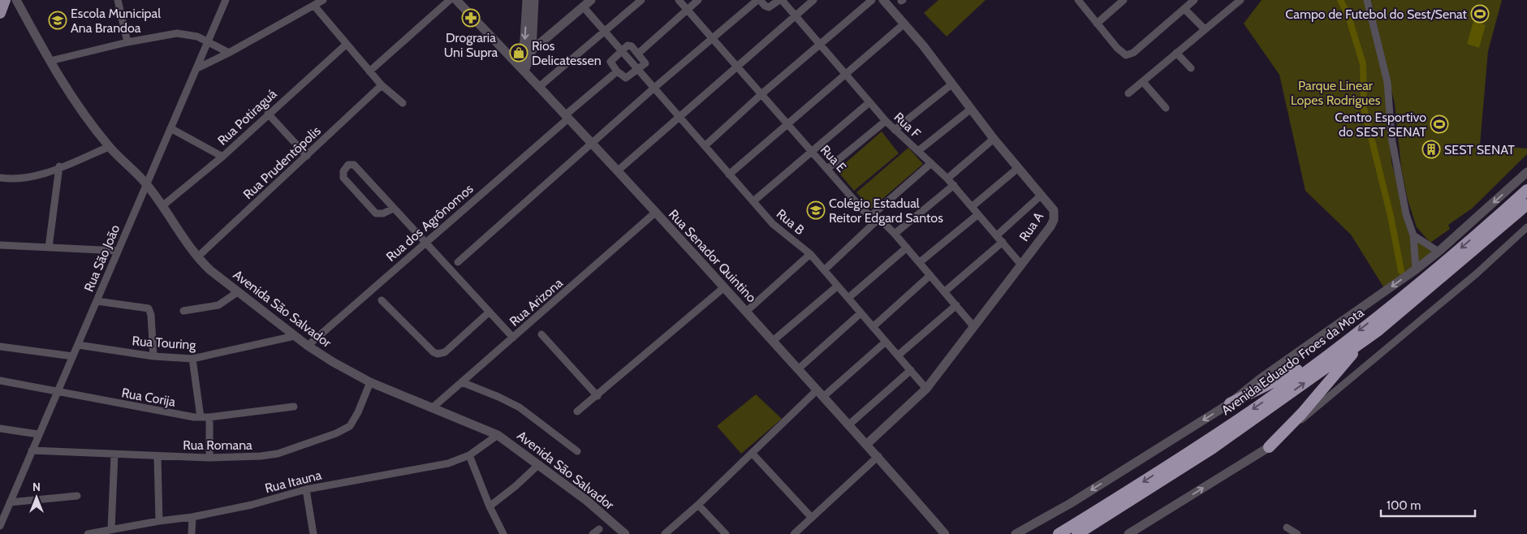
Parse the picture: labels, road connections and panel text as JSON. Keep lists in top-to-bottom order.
{
  "streets": {
    "highway": ["Avenida Eduardo Froes da Mota"],
    "street": [
      "Rua Potiraguá",
      "Rua F",
      "Rua E",
      "Rua Prudentôpolis",
      "Rua B",
      "Rua dos Agrônomos",
      "Rua A",
      "Rua Senador Quintino",
      "Rua São João",
      "Rua Arizona",
      "Avenida São Salvador",
      "Rua Touring",
      "Rua Corija",
      "Rua Romana",
      "Rua Itauna"
    ]
  },
  "crossings": [
    ["Rua Potiraguá", "Avenida São Salvador"],
    ["Rua F", "Rua A"],
    ["Rua E", "Rua A"],
    ["Rua Prudentôpolis", "Avenida São Salvador"],
    ["Rua B", "Rua A"],
    ["Rua dos Agrônomos", "Rua Senador Quintino"],
    ["Rua dos Agrônomos", "Avenida São Salvador"],
    ["Rua A", "Rua Senador Quintino"],
    ["Rua Senador Quintino", "Rua Arizona"],
    ["Rua São João", "Avenida São Salvador"],
    ["Rua São João", "Rua Touring"],
    ["Rua São João", "Rua Corija"],
    ["Rua São João", "Rua Romana"],
    ["Rua Arizona", "Avenida São Salvador"],
    ["Avenida São Salvador", "Rua Touring"],
    ["Avenida São Salvador", "Rua Romana"],
    ["Avenida São Salvador", "Rua Itauna"]
  ],
  "parks": ["Parque Linear Lopes Rodrigues"],
  "places": {
    "sports": ["Campo de Futebol do Sest/Senat", "Centro Esportivo do SEST SENAT"],
    "pharmacy": ["Drograria Uni Supra"],
    "school or university": ["Escola Municipal Ana Brandoa", "Colégio Estadual Reitor Edgard Santos"],
    "shop": ["Rios Delicatessen"],
    "building": ["SEST SENAT"]
  },
  "scale_bar": "100 m",
  "north": "top"
}
